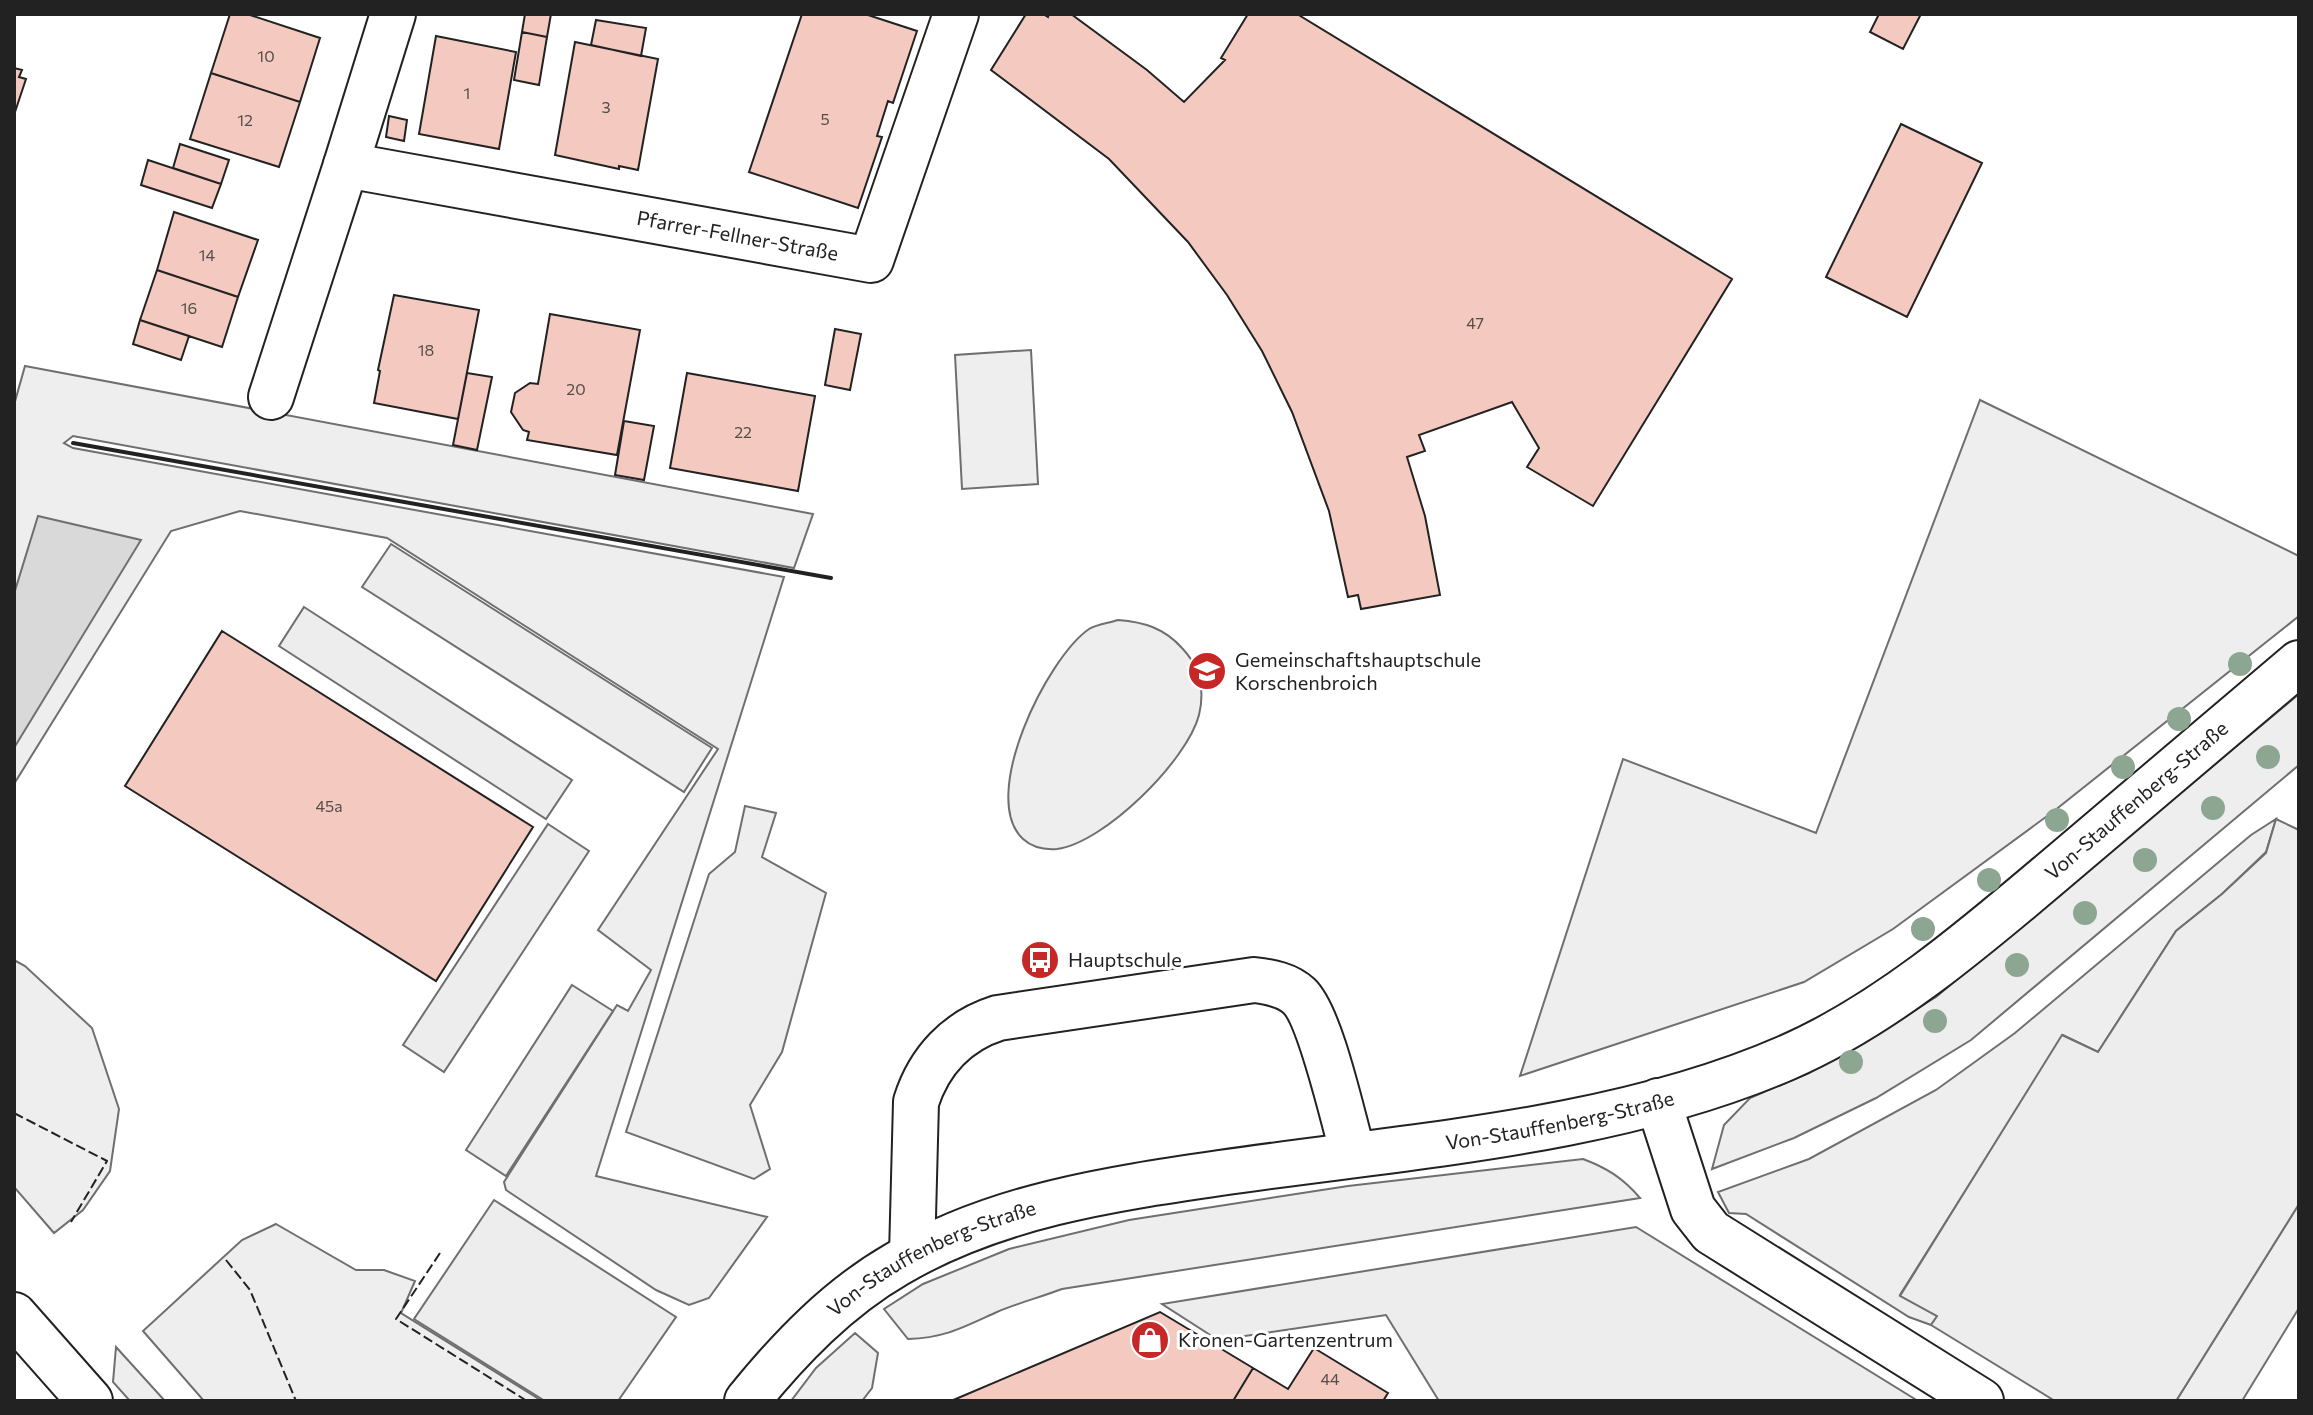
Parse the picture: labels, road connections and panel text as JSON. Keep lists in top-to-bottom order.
{
  "streets": {
    "street": ["Pfarrer-Fellner-Straße", "Von-Stauffenberg-Straße"]
  },
  "places": {
    "school or university": ["Gemeinschaftshauptschule Korschenbroich"],
    "bus stop": ["Hauptschule"],
    "shop": ["Kronen-Gartenzentrum"]
  },
  "house_numbers": [
    "10",
    "1",
    "3",
    "5",
    "12",
    "14",
    "16",
    "47",
    "18",
    "20",
    "22",
    "45a",
    "44"
  ]
}
